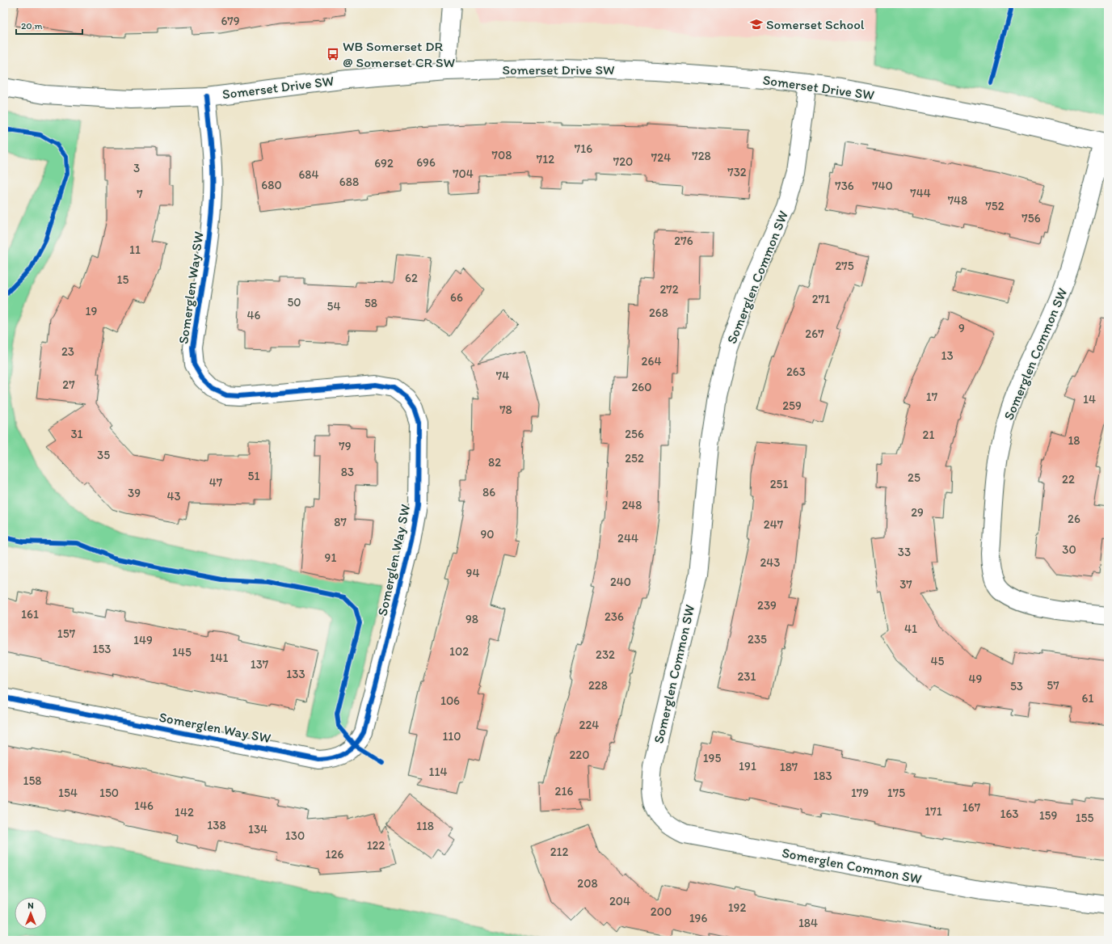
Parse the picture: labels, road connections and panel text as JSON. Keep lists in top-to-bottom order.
{
  "streets": {
    "street": ["Somerset Drive SW", "Somerglen Common SW", "Somerglen Way SW"]
  },
  "crossings": [
    ["Somerset Drive SW", "Somerglen Common SW"],
    ["Somerset Drive SW", "Somerglen Way SW"]
  ],
  "places": {
    "school or university": ["Somerset School"],
    "bus stop": ["WB Somerset DR @ Somerset CR SW"]
  },
  "house_numbers": [
    "679",
    "716",
    "708",
    "728",
    "724",
    "712",
    "720",
    "696",
    "692",
    "3",
    "732",
    "704",
    "684",
    "688",
    "680",
    "736",
    "740",
    "744",
    "7",
    "748",
    "752",
    "756",
    "276",
    "11",
    "275",
    "62",
    "15",
    "272",
    "66",
    "271",
    "50",
    "58",
    "54",
    "19",
    "268",
    "46",
    "9",
    "267",
    "23",
    "13",
    "264",
    "263",
    "74",
    "27",
    "260",
    "17",
    "14",
    "259",
    "78",
    "31",
    "256",
    "21",
    "18",
    "79",
    "35",
    "252",
    "82",
    "83",
    "51",
    "25",
    "22",
    "47",
    "251",
    "86",
    "39",
    "43",
    "248",
    "29",
    "26",
    "87",
    "247",
    "90",
    "244",
    "30",
    "33",
    "91",
    "243",
    "94",
    "240",
    "37",
    "239",
    "161",
    "236",
    "98",
    "41",
    "157",
    "235",
    "149",
    "153",
    "102",
    "145",
    "232",
    "141",
    "45",
    "137",
    "133",
    "231",
    "49",
    "228",
    "57",
    "53",
    "61",
    "106",
    "224",
    "110",
    "220",
    "195",
    "191",
    "187",
    "114",
    "183",
    "158",
    "216",
    "154",
    "150",
    "179",
    "175",
    "146",
    "167",
    "171",
    "142",
    "163",
    "159",
    "155",
    "138",
    "118",
    "134",
    "130",
    "122",
    "212",
    "126",
    "208",
    "204",
    "192",
    "200",
    "196",
    "184"
  ],
  "scale_bar": "20 m",
  "north": "top"
}
